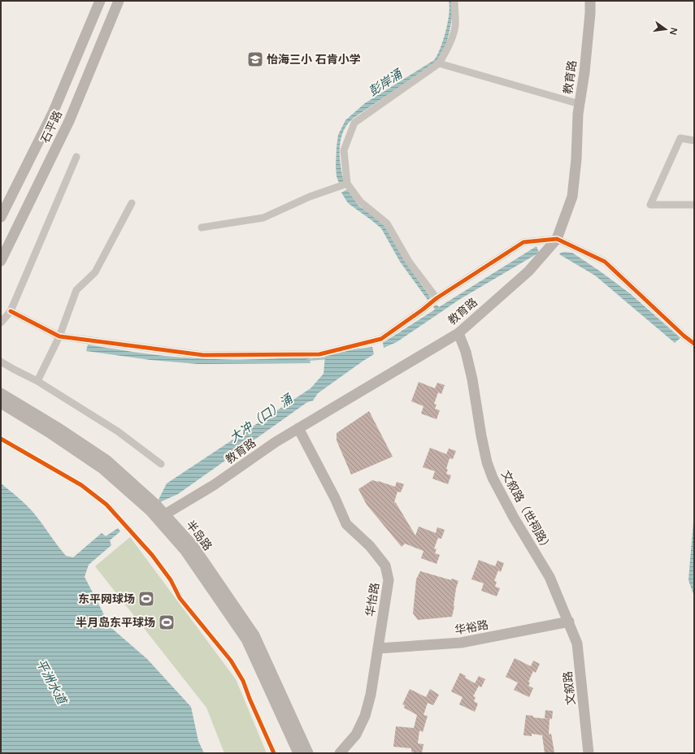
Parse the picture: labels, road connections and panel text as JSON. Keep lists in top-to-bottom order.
{
  "streets": {
    "street": [
      "教育路",
      "石平路",
      "文叙路（世祠路）",
      "半岛路",
      "华怡路",
      "华裕路",
      "文叙路"
    ]
  },
  "crossings": [
    ["教育路", "文叙路（世祠路）"],
    ["教育路", "半岛路"],
    ["教育路", "华怡路"],
    ["文叙路（世祠路）", "华裕路"],
    ["文叙路（世祠路）", "文叙路"],
    ["华怡路", "华裕路"],
    ["华裕路", "文叙路"]
  ],
  "water": ["彭岸涌", "大冲（口）涌", "平洲水道"],
  "places": {
    "school or university": ["怡海三小 石肯小学"],
    "sports": ["东平网球场", "半月岛东平球场"]
  },
  "north": "right"
}
